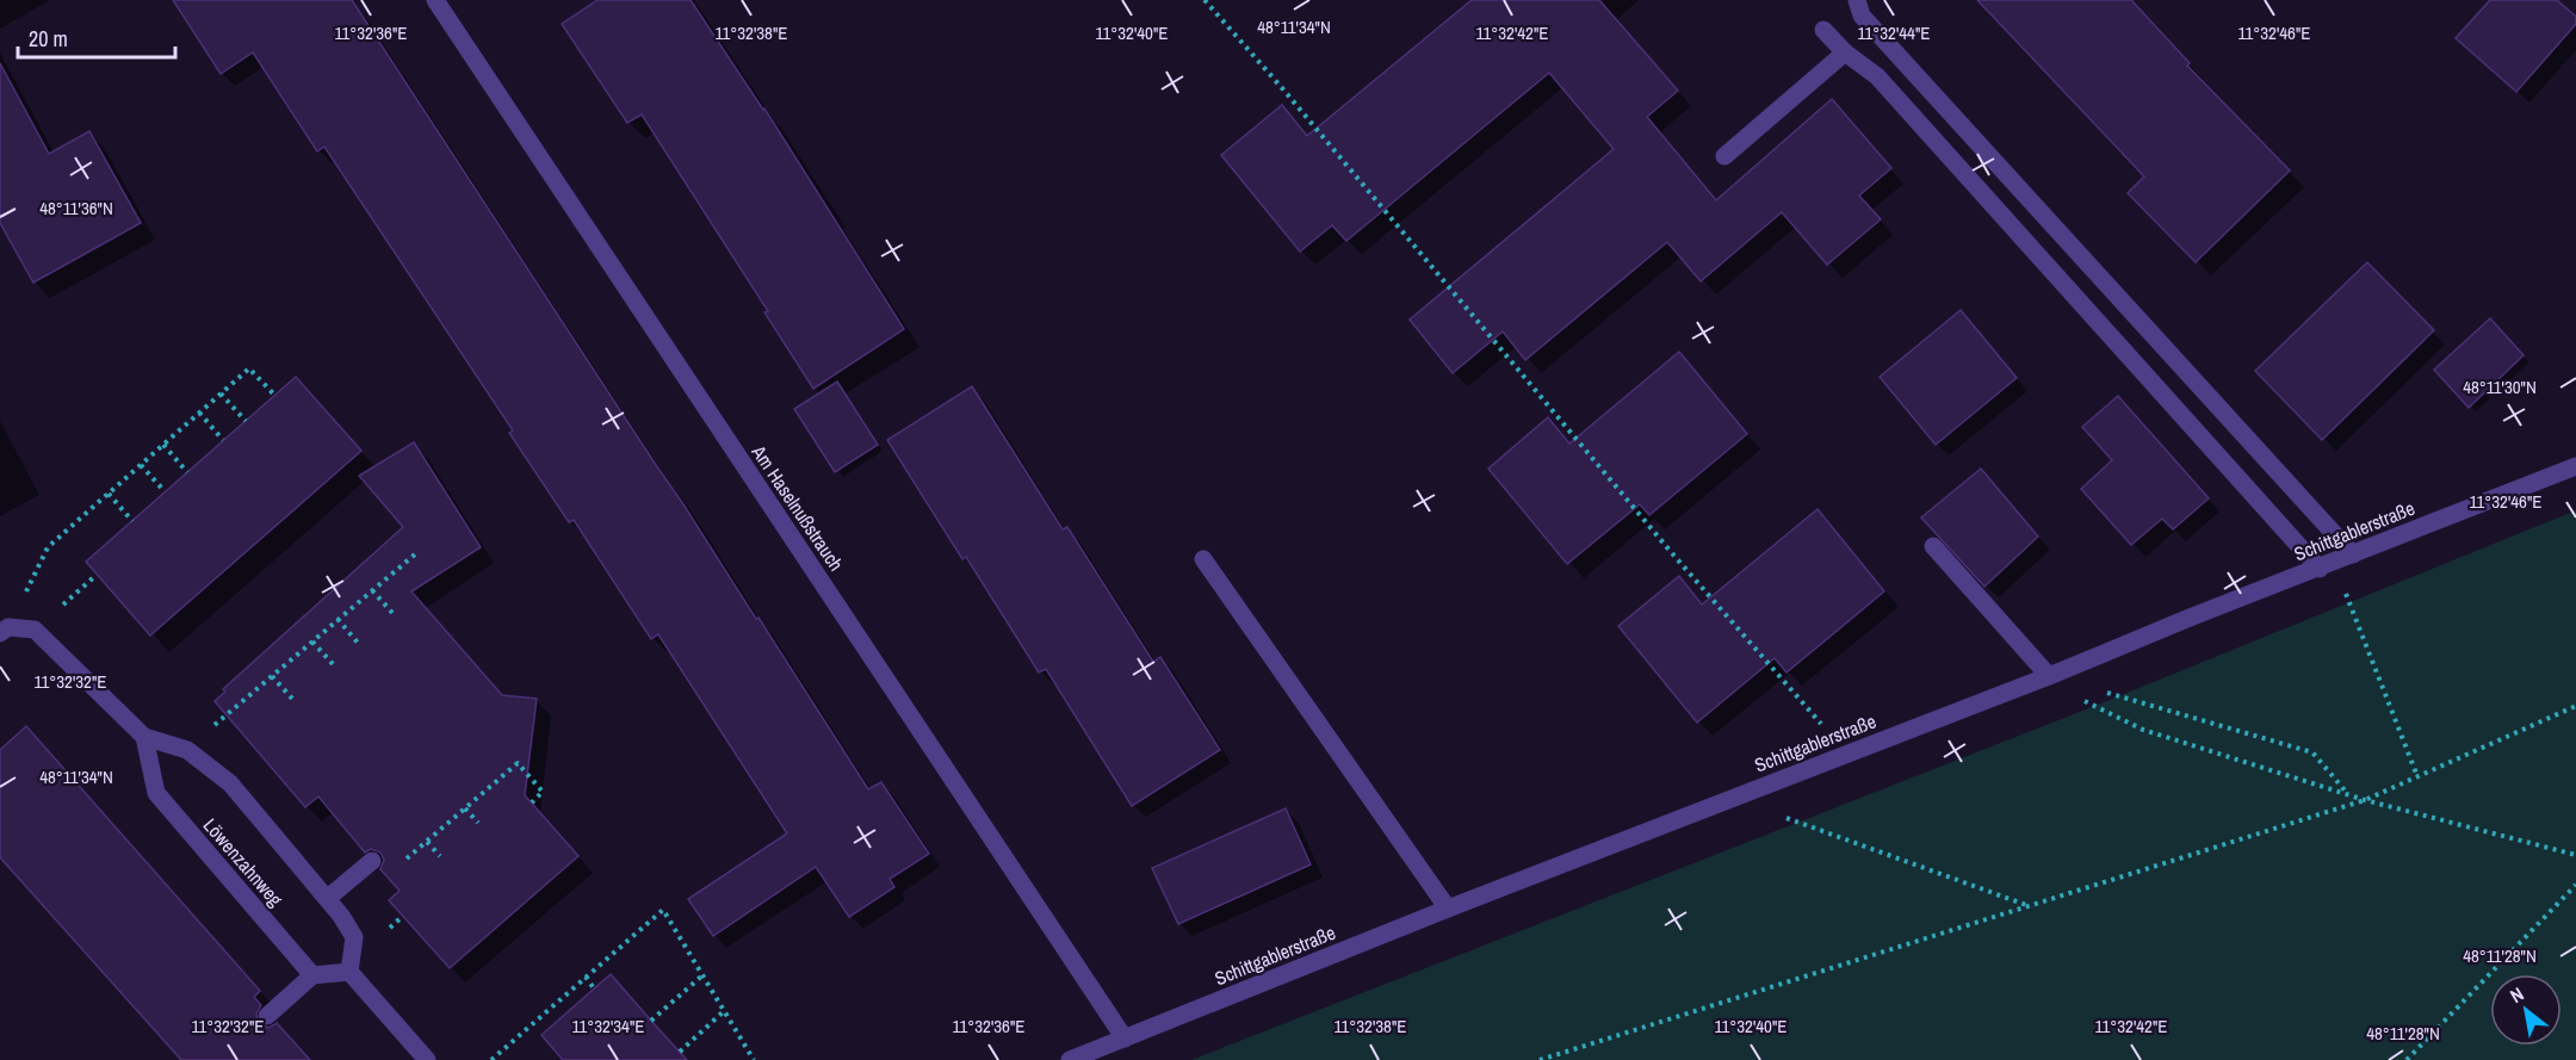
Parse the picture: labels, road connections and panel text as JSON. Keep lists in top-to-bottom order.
{
  "streets": {
    "street": ["Am Haselnußstrauch", "Schittgablerstraße", "Löwenzahnweg"]
  },
  "crossings": [
    ["Am Haselnußstrauch", "Schittgablerstraße"]
  ],
  "scale_bar": "20 m",
  "north": "top left",
  "coordinates": [
    "48°11'34\"N",
    "11°32'40\"E",
    "11°32'44\"E",
    "11°32'46\"E",
    "11°32'36\"E",
    "11°32'38\"E",
    "11°32'42\"E",
    "48°11'36\"N",
    "48°11'30\"N",
    "11°32'32\"E",
    "48°11'28\"N",
    "11°32'34\"E"
  ]
}
